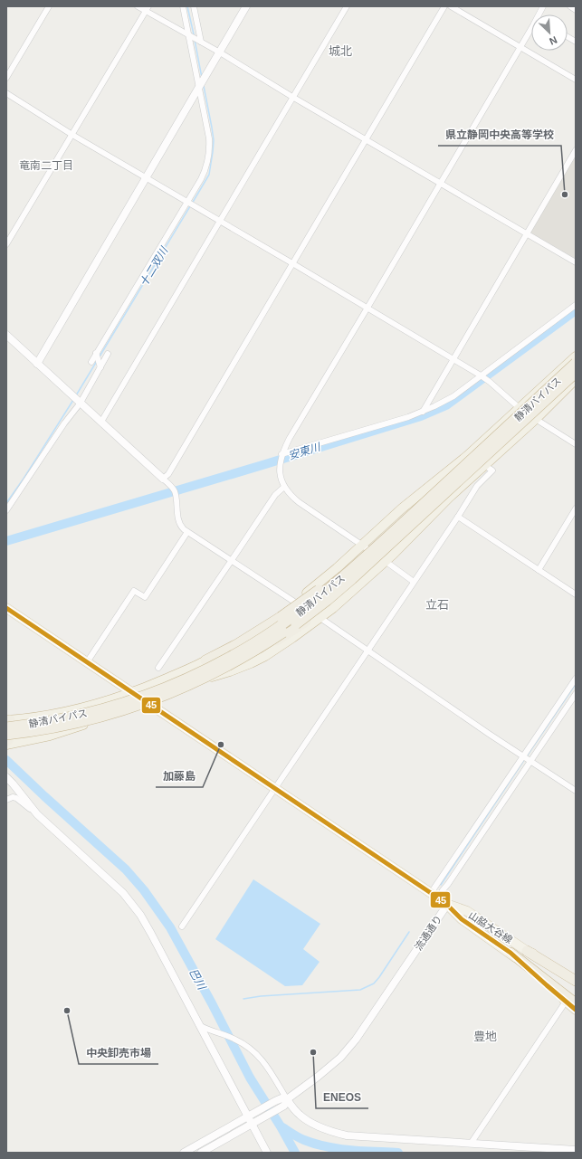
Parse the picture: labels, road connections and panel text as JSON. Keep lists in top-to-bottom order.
{
  "streets": {
    "highway": ["静清バイパス"],
    "main road": ["山脇大谷線", "流通通り"]
  },
  "crossings": [
    ["山脇大谷線", "流通通り"]
  ],
  "districts": [
    "城北",
    "竜南二丁目",
    "立石",
    "豊地"
  ],
  "water": ["十二双川", "安東川", "巴川"],
  "places": [
    "県立静岡中央高等学校",
    "加藤島",
    "中央卸売市場",
    "ENEOS"
  ],
  "lines": ["transit line 45"],
  "north": "bottom right"
}
